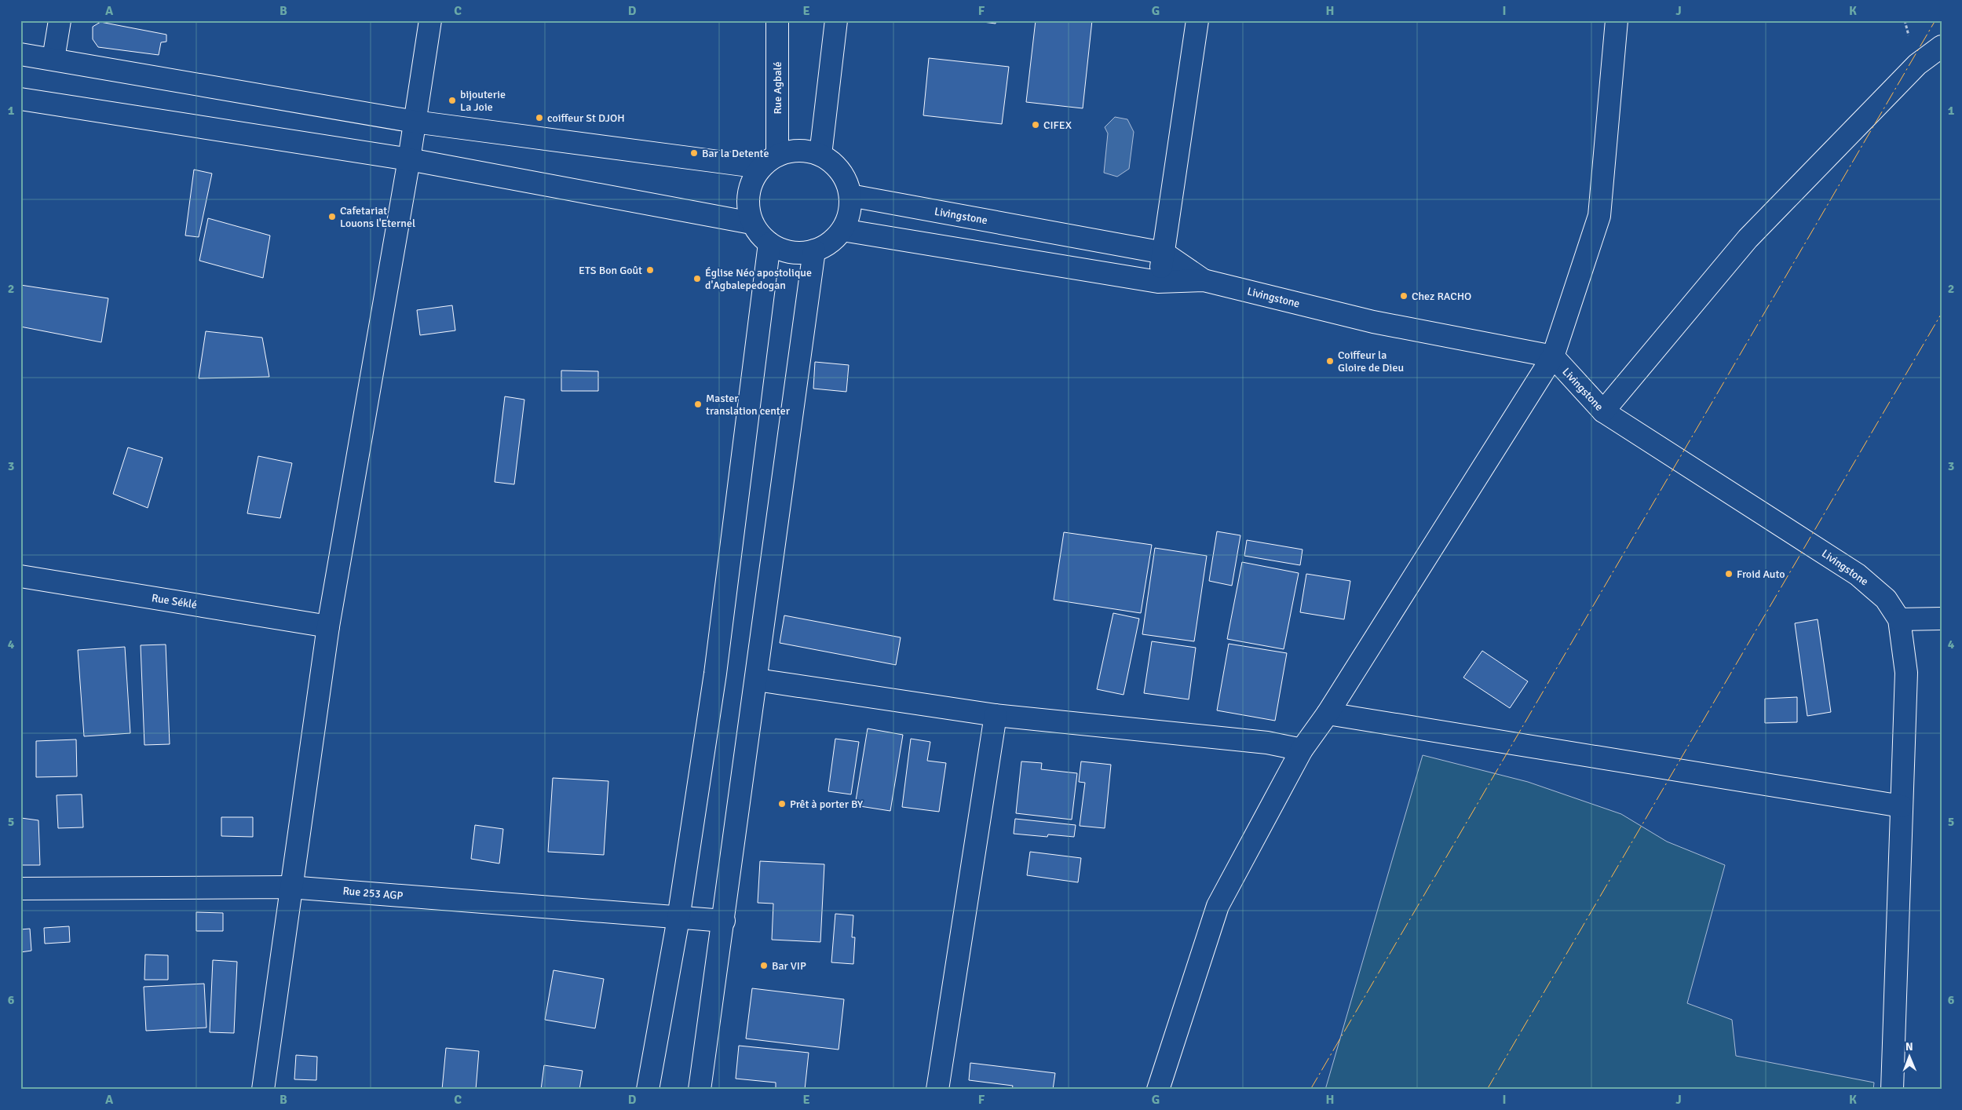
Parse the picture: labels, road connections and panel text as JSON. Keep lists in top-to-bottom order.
{
  "streets": {
    "street": [
      "Rue Agbalé",
      "Livingstone",
      "Rue Séklé",
      "Rue 253 AGP"
    ]
  },
  "crossings": [
    ["Rue Agbalé", "Livingstone"]
  ],
  "places": [
    "bijouterie La Joie",
    "coiffeur St DJOH",
    "CIFEX",
    "Bar la Detente",
    "Cafetariat Louons l'Eternel",
    "ETS Bon Goût",
    "Église Néo apostolique d'Agbalepedogan",
    "Chez RACHO",
    "Coiffeur la Gloire de Dieu",
    "Master translation center",
    "Froid Auto",
    "Prêt à porter BY",
    "Bar VIP"
  ],
  "north": "top",
  "grid": {
    "columns": [
      "A",
      "B",
      "C",
      "D",
      "E",
      "F",
      "G",
      "H",
      "I",
      "J",
      "K"
    ],
    "rows": [
      "1",
      "2",
      "3",
      "4",
      "5",
      "6"
    ]
  }
}
